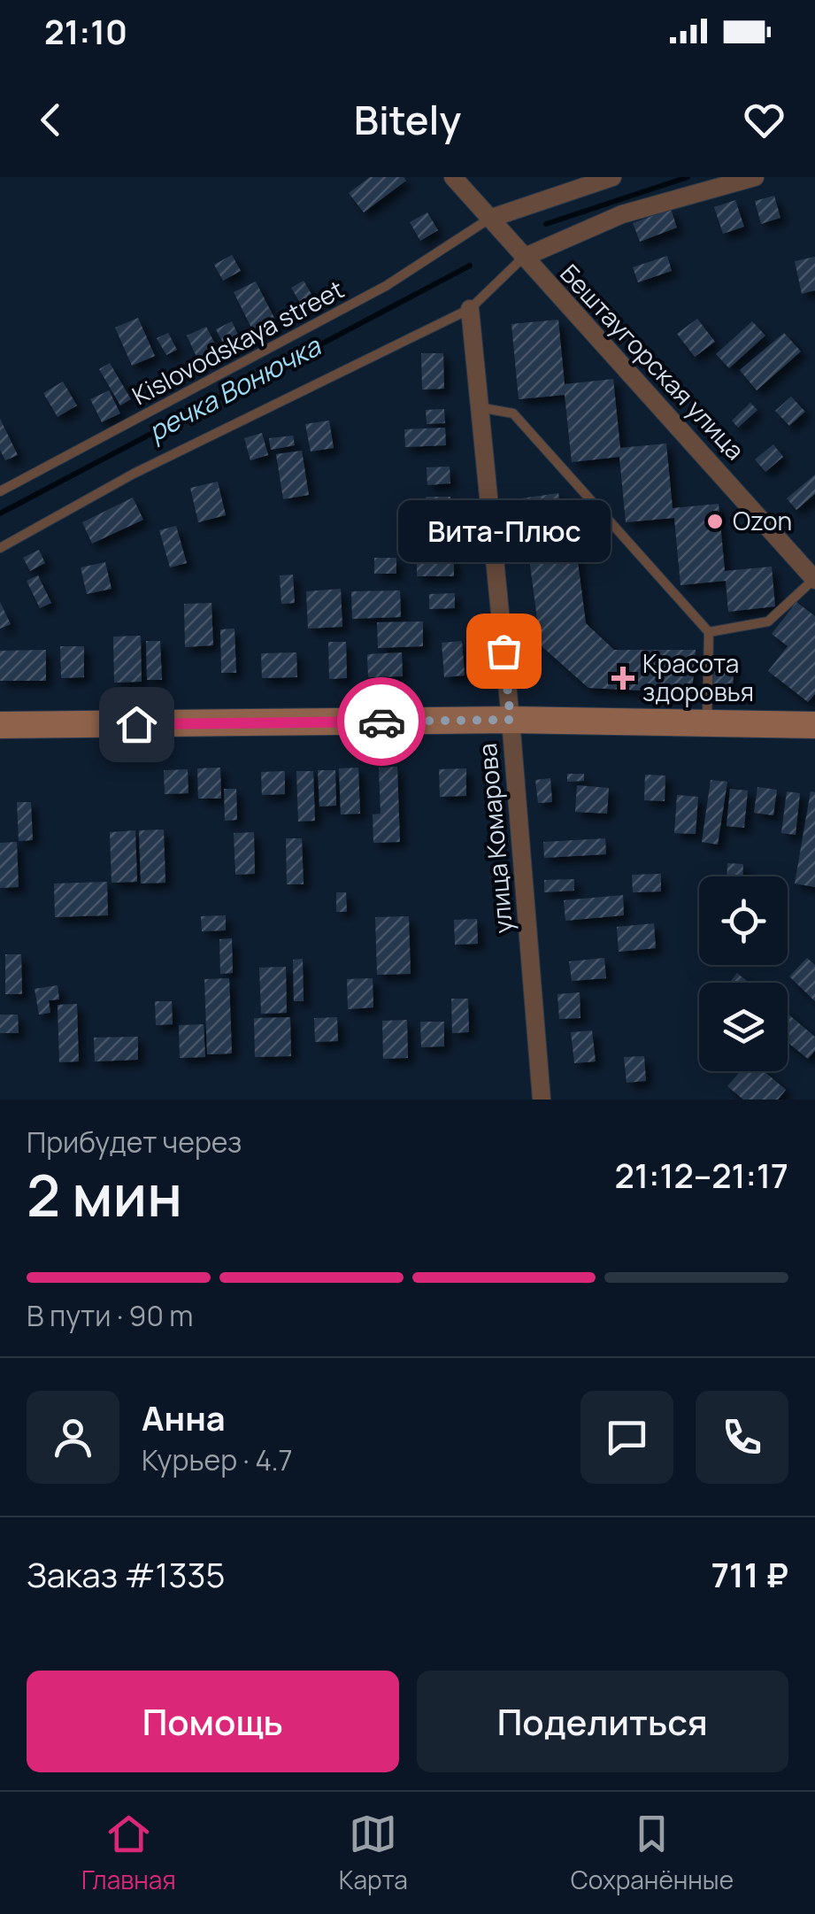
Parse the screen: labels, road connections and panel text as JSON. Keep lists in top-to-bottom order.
{
  "streets": {
    "street": ["Бештаугорская улица", "улица Комарова"],
    "lane": ["Kislovodskaya street"]
  },
  "crossings": [
    ["Kislovodskaya street", "Бештаугорская улица"]
  ],
  "water": ["речка Вонючка"],
  "places": {
    "other": ["Ozon", "Вита-Плюс"],
    "health": ["Красота здоровья"]
  },
  "page": {
    "status": "21:10",
    "header": "Bitely",
    "bubble": "Вита-Плюс",
    "heading": ["2 мин", "Прибудет через", "21:12–21:17"],
    "panel": [
      "Анна",
      "Курьер · 4.7",
      "Заказ #1335",
      "711 ₽"
    ],
    "bar": "В пути · 90 m",
    "buttons": ["Помощь", "Поделиться"],
    "tabs": ["Главная", "Карта", "Сохранённые"]
  }
}
